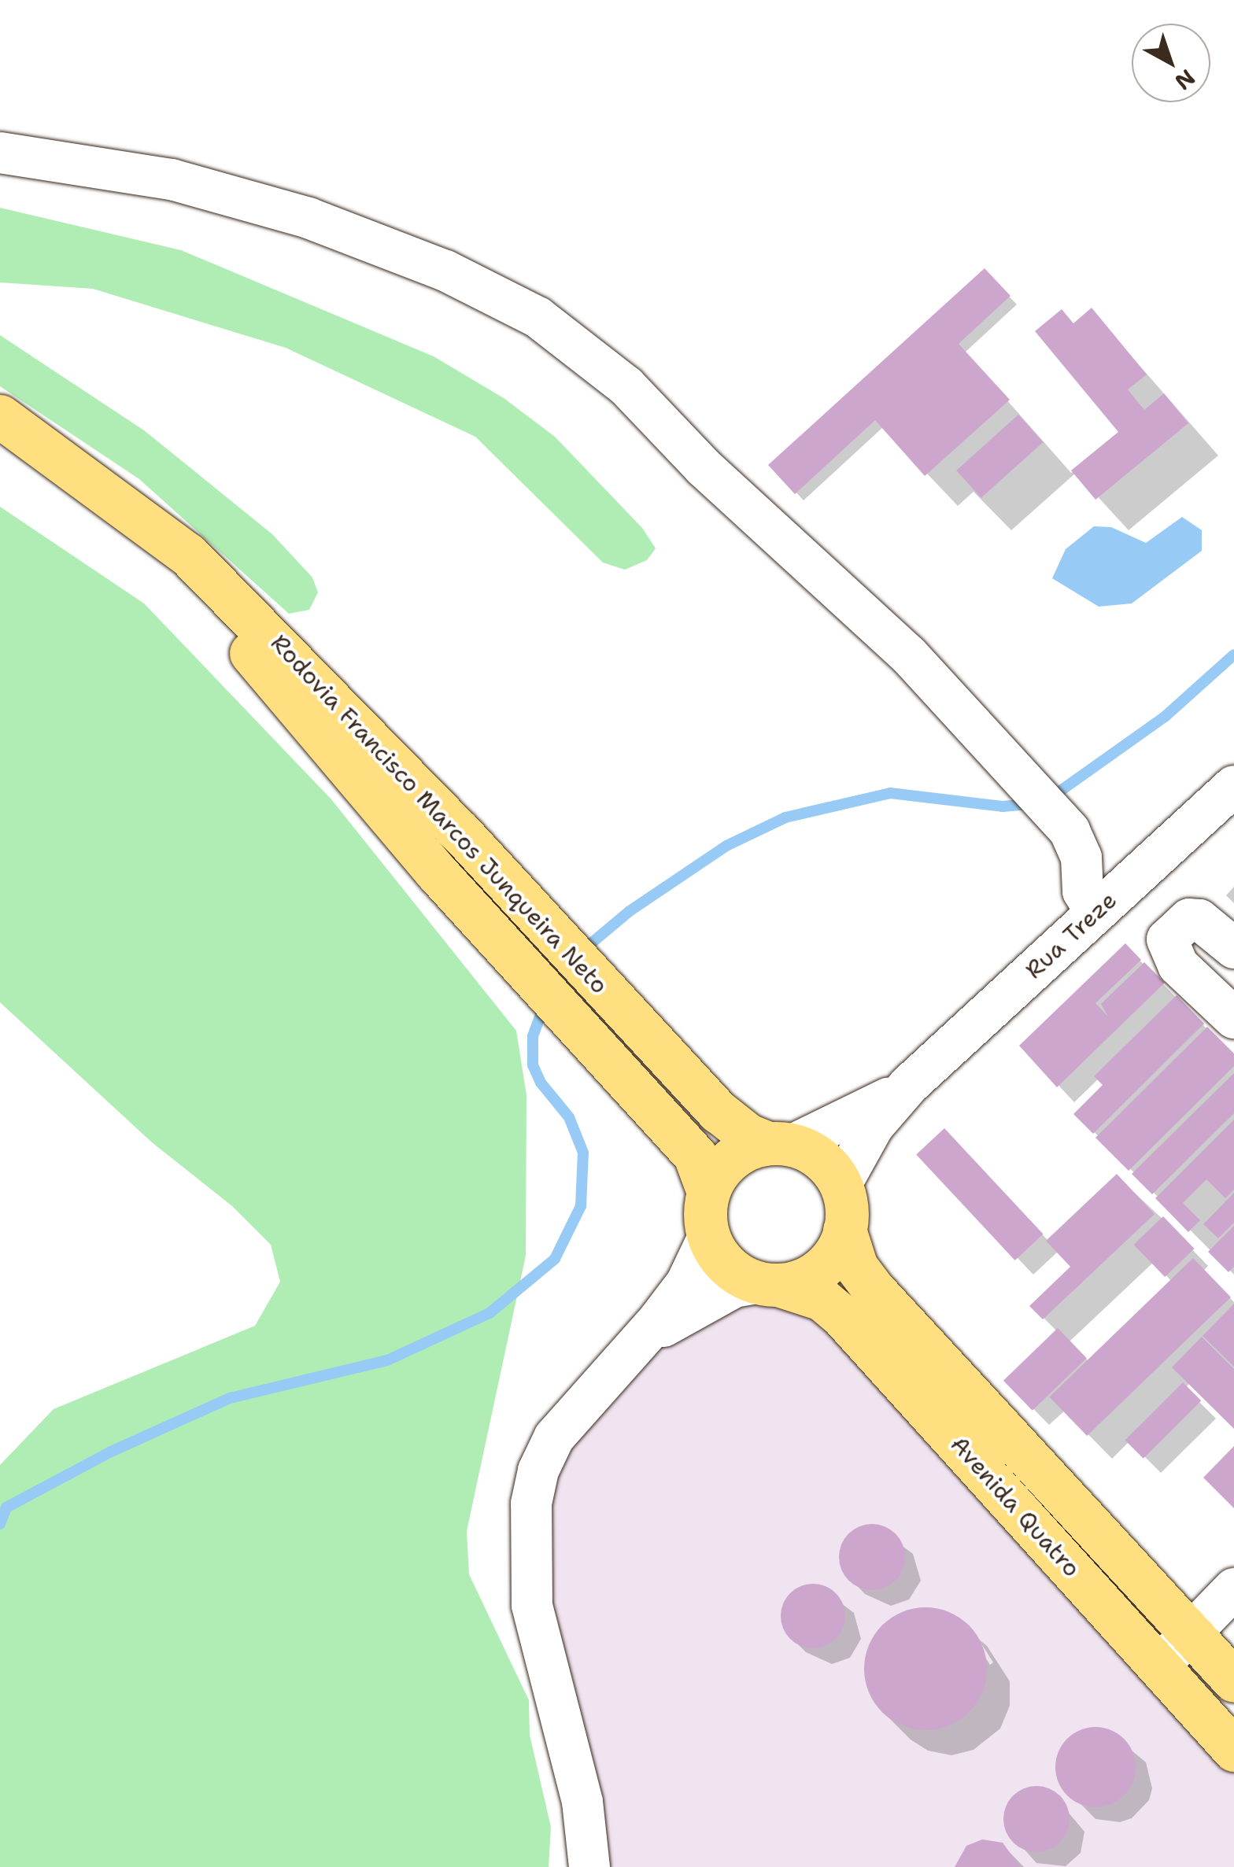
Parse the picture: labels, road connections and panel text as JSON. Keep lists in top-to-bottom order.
{
  "streets": {
    "main road": ["Rodovia Francisco Marcos Junqueira Neto", "Avenida Quatro"],
    "street": ["Rua Treze"]
  },
  "crossings": [
    ["Rodovia Francisco Marcos Junqueira Neto", "Rua Treze"],
    ["Rodovia Francisco Marcos Junqueira Neto", "Avenida Quatro"],
    ["Rua Treze", "Avenida Quatro"]
  ],
  "north": "bottom right"
}
